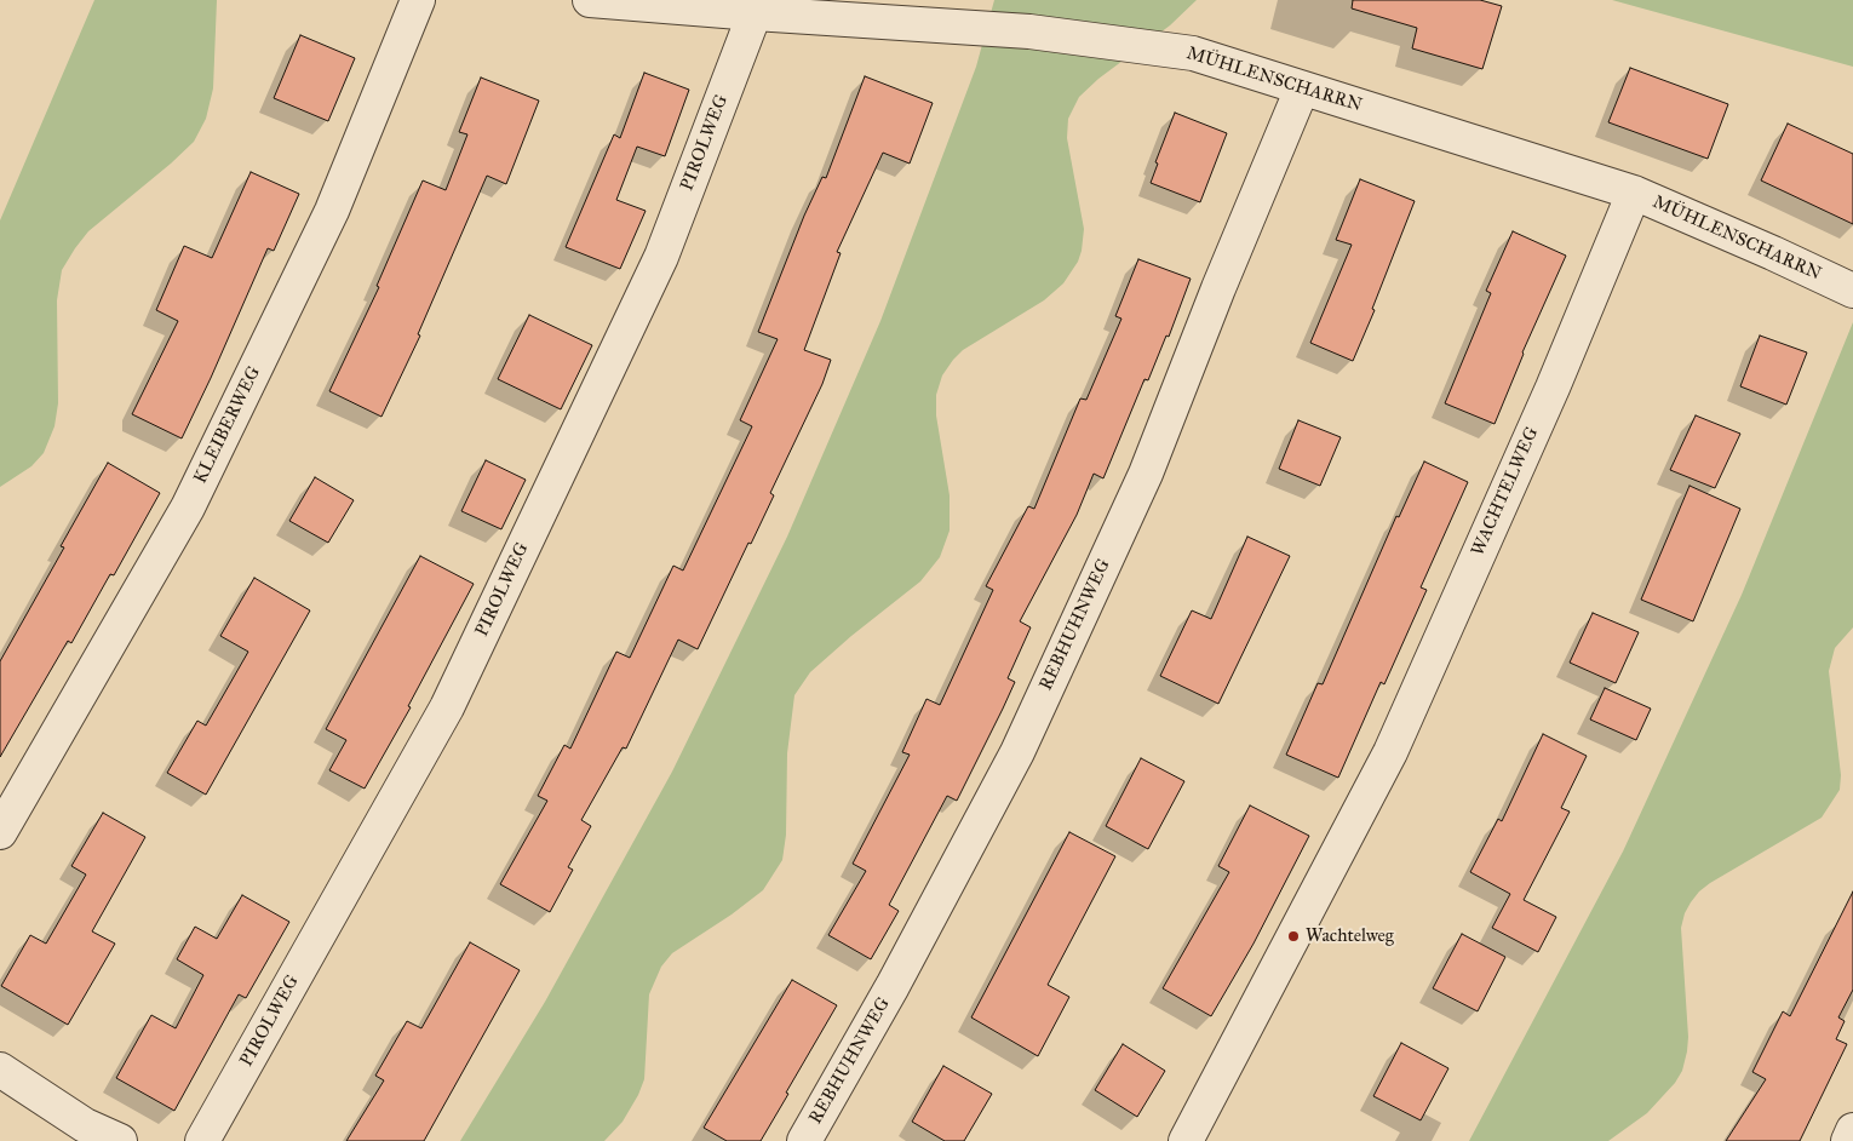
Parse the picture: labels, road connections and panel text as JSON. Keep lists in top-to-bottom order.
{
  "streets": {
    "street": [
      "MÜHLENSCHARRN",
      "PIROLWEG",
      "KLEIBERWEG",
      "WACHTELWEG",
      "REBHUHNWEG"
    ]
  },
  "crossings": [
    ["MÜHLENSCHARRN", "PIROLWEG"],
    ["MÜHLENSCHARRN", "WACHTELWEG"],
    ["MÜHLENSCHARRN", "REBHUHNWEG"]
  ],
  "places": ["Wachtelweg"]
}
